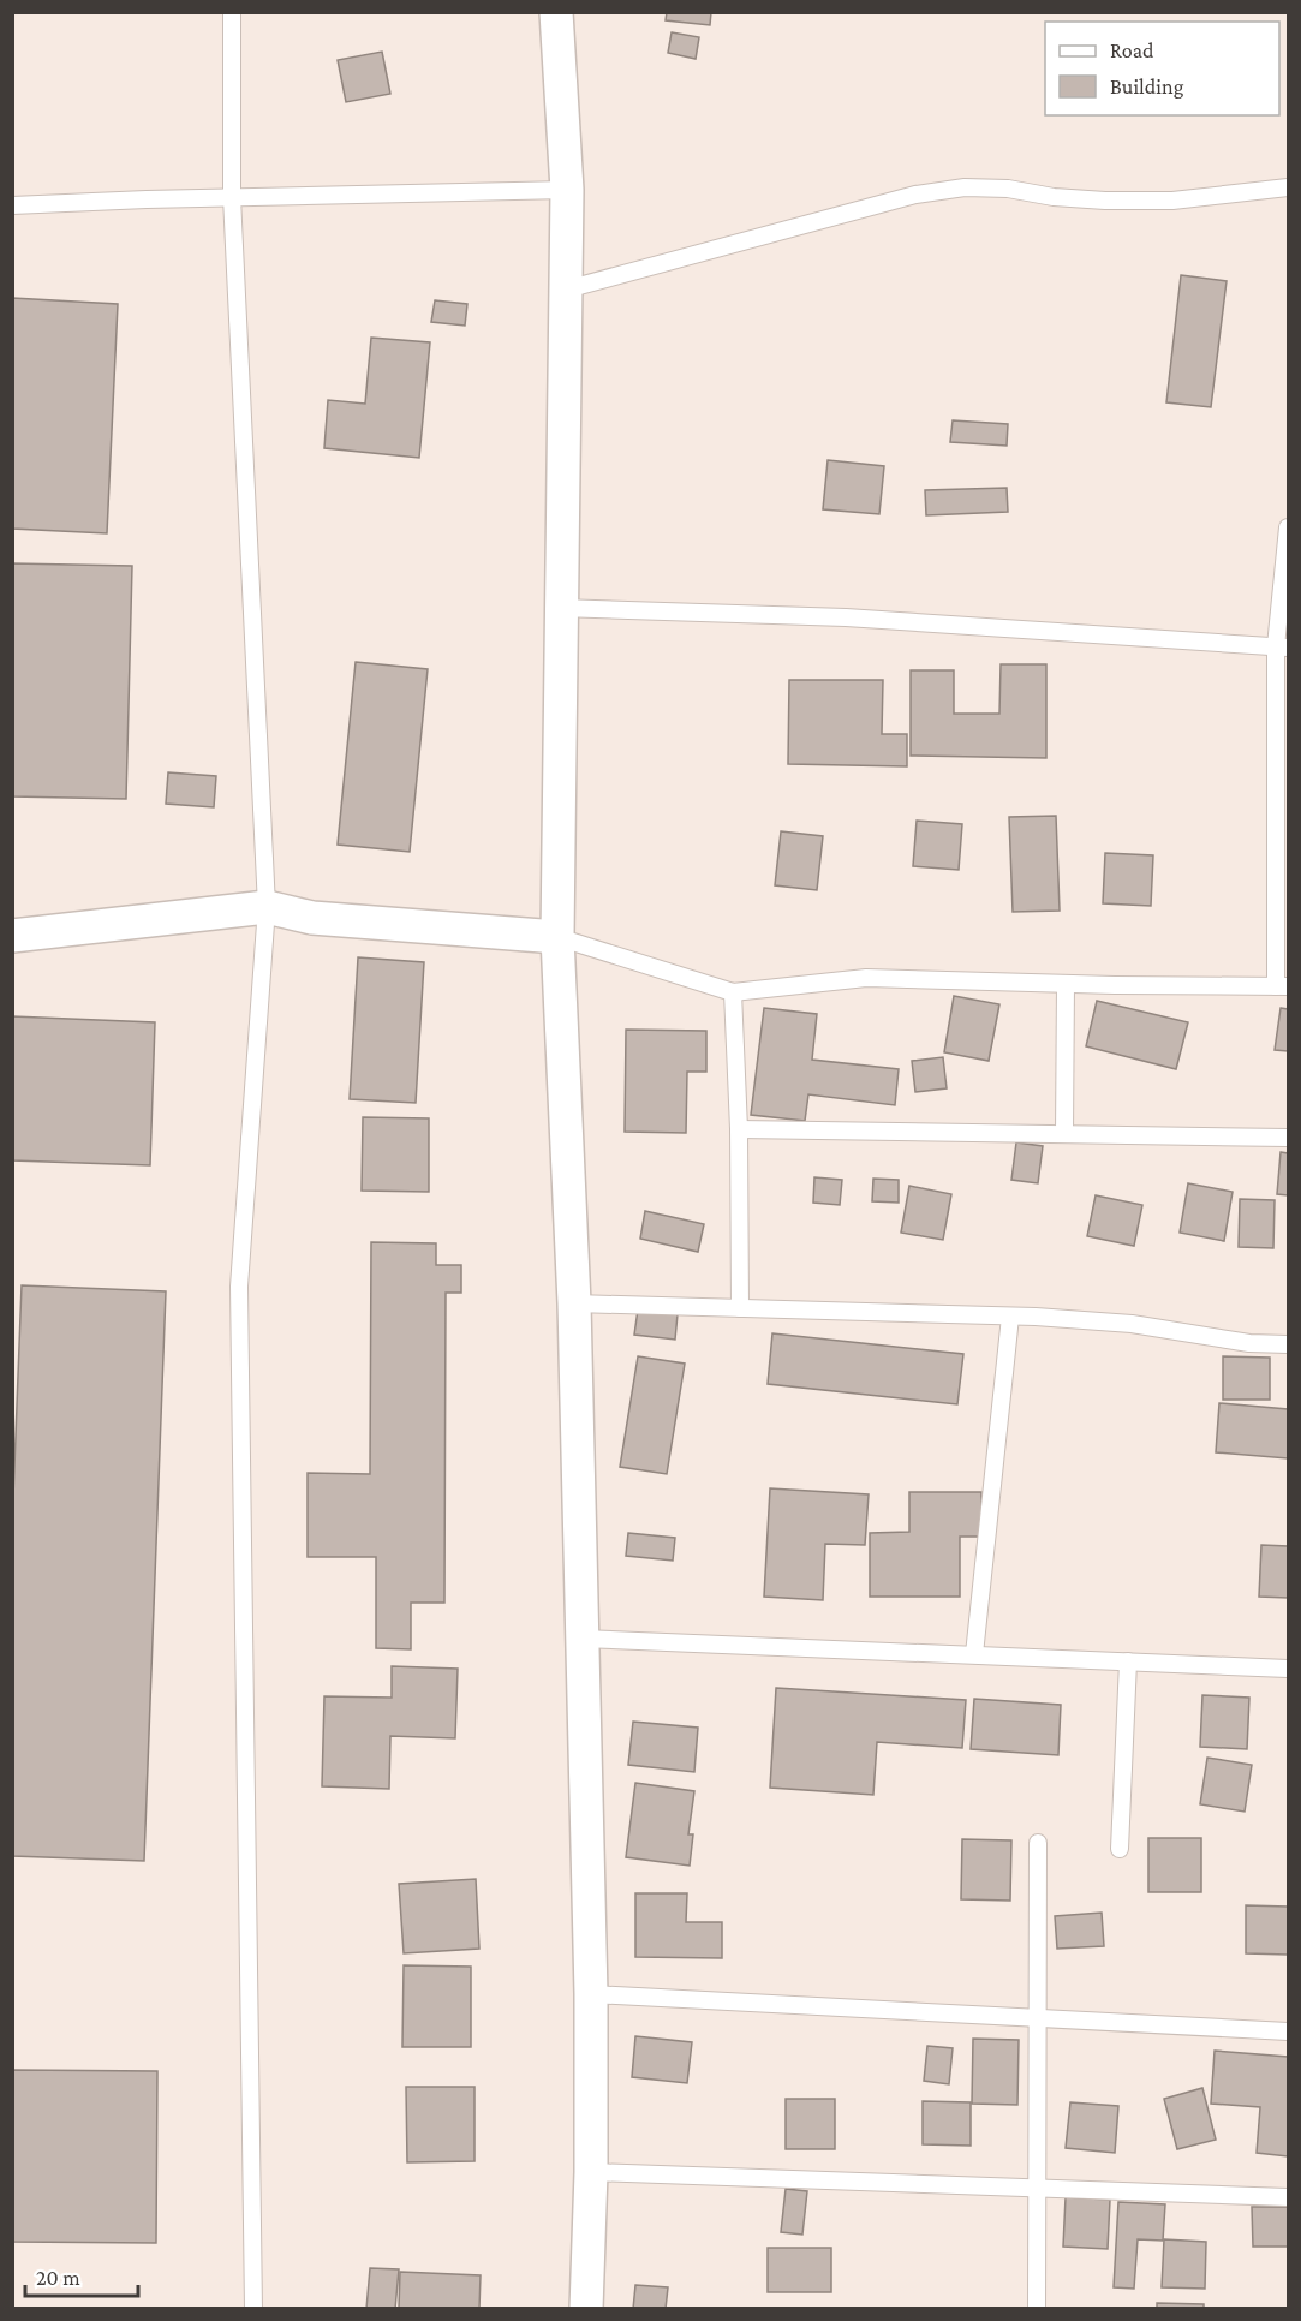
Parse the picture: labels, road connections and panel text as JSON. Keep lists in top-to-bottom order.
{
  "legend": ["Road", "Building"],
  "scale_bar": "20 m"
}
